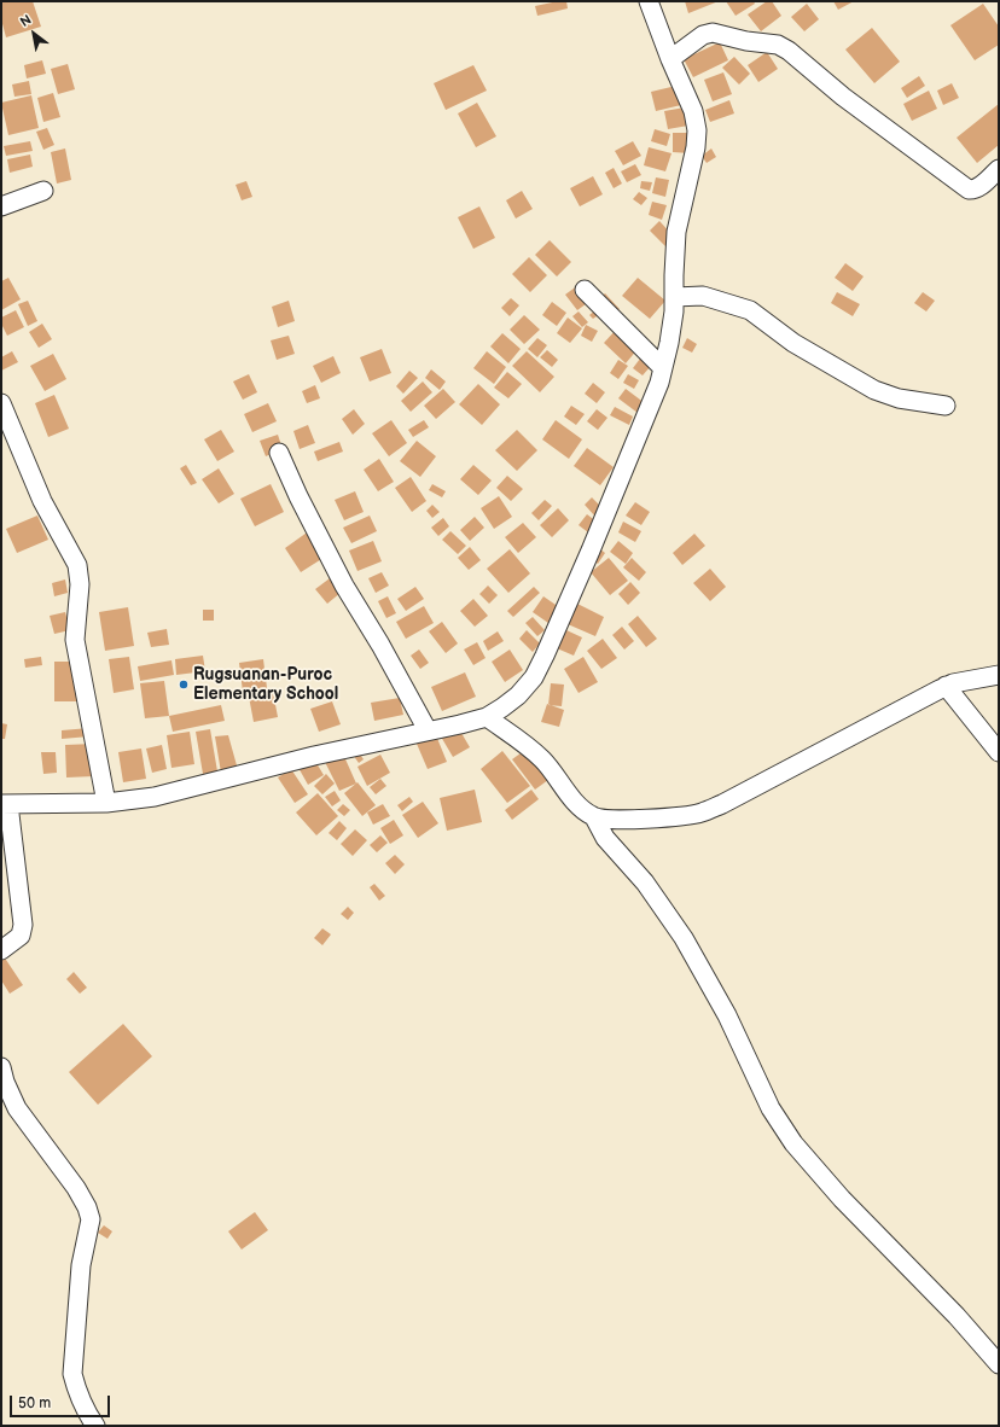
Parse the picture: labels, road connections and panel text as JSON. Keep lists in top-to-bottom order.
{
  "places": ["Rugsuanan-Puroc Elementary School"],
  "scale_bar": "50 m",
  "north": "top left"
}
